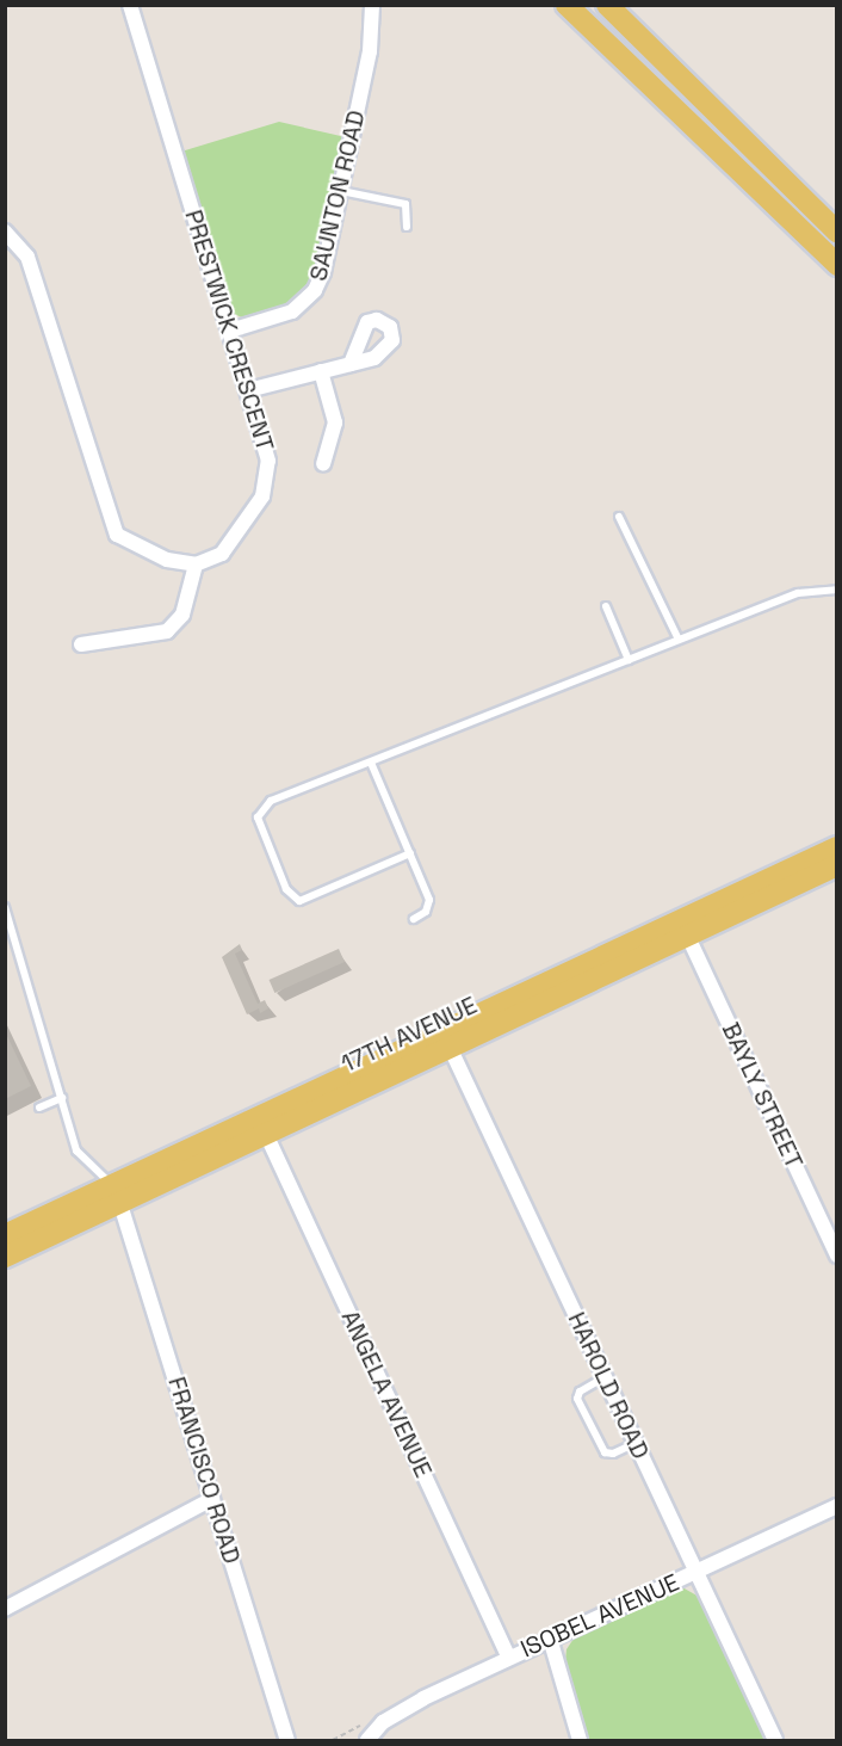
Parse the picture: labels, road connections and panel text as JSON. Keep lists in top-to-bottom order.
{
  "streets": {
    "main road": ["17TH AVENUE"],
    "street": [
      "SAUNTON ROAD",
      "PRESTWICK CRESCENT",
      "BAYLY STREET",
      "HAROLD ROAD",
      "ANGELA AVENUE",
      "FRANCISCO ROAD",
      "ISOBEL AVENUE"
    ]
  },
  "crossings": [
    ["SAUNTON ROAD", "PRESTWICK CRESCENT"],
    ["17TH AVENUE", "BAYLY STREET"],
    ["17TH AVENUE", "HAROLD ROAD"],
    ["17TH AVENUE", "ANGELA AVENUE"],
    ["17TH AVENUE", "FRANCISCO ROAD"],
    ["HAROLD ROAD", "ISOBEL AVENUE"],
    ["ANGELA AVENUE", "ISOBEL AVENUE"]
  ]
}
